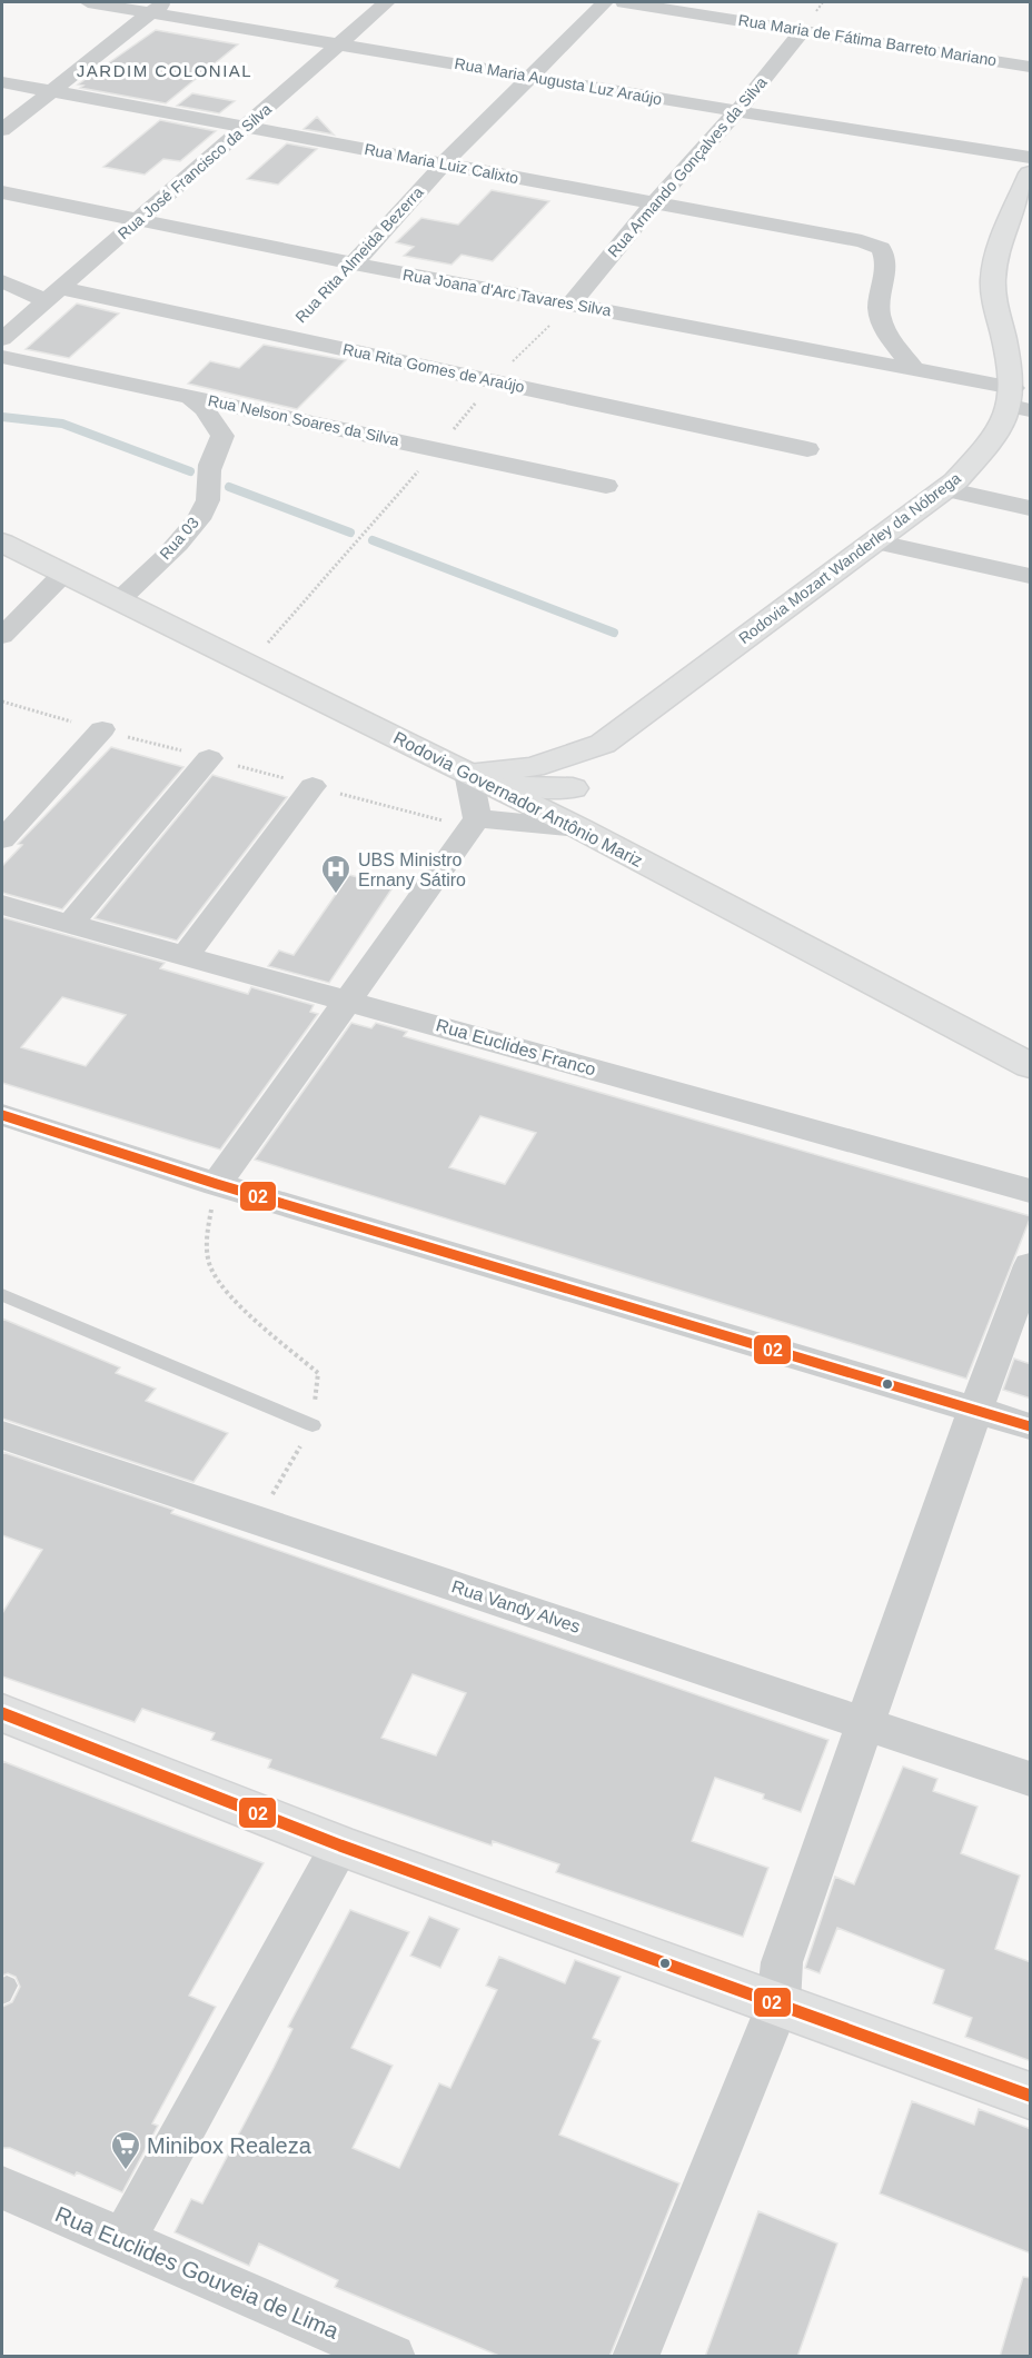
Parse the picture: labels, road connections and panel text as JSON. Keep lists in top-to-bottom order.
{
  "streets": {
    "main road": ["Rodovia Mozart Wanderley da Nóbrega", "Rodovia Governador Antônio Mariz"],
    "street": [
      "Rua Maria de Fátima Barreto Mariano",
      "Rua Maria Augusta Luz Araújo",
      "Rua Maria Luiz Calixto",
      "Rua Armando Gonçalves da Silva",
      "Rua José Francisco da Silva",
      "Rua Rita Almeida Bezerra",
      "Rua Joana d'Arc Tavares Silva",
      "Rua Rita Gomes de Araújo",
      "Rua Nelson Soares da Silva",
      "Rua 03",
      "Rua Euclides Franco",
      "Rua Vandy Alves",
      "Rua Euclides Gouveia de Lima"
    ]
  },
  "crossings": [
    ["Rua Maria de Fátima Barreto Mariano", "Rua Armando Gonçalves da Silva"],
    ["Rua Maria Augusta Luz Araújo", "Rua Armando Gonçalves da Silva"],
    ["Rua Maria Augusta Luz Araújo", "Rua José Francisco da Silva"],
    ["Rua Maria Augusta Luz Araújo", "Rua Rita Almeida Bezerra"],
    ["Rua Maria Luiz Calixto", "Rua Armando Gonçalves da Silva"],
    ["Rua Maria Luiz Calixto", "Rua José Francisco da Silva"],
    ["Rua Maria Luiz Calixto", "Rua Rita Almeida Bezerra"],
    ["Rua Maria Luiz Calixto", "Rua Joana d'Arc Tavares Silva"],
    ["Rua Armando Gonçalves da Silva", "Rua Joana d'Arc Tavares Silva"],
    ["Rua José Francisco da Silva", "Rua Joana d'Arc Tavares Silva"],
    ["Rua José Francisco da Silva", "Rua Rita Gomes de Araújo"],
    ["Rua Rita Almeida Bezerra", "Rua Joana d'Arc Tavares Silva"],
    ["Rua Rita Almeida Bezerra", "Rua Rita Gomes de Araújo"],
    ["Rua Joana d'Arc Tavares Silva", "Rodovia Mozart Wanderley da Nóbrega"],
    ["Rua Nelson Soares da Silva", "Rua 03"],
    ["Rua 03", "Rodovia Governador Antônio Mariz"],
    ["Rodovia Mozart Wanderley da Nóbrega", "Rodovia Governador Antônio Mariz"]
  ],
  "districts": ["JARDIM COLONIAL"],
  "places": {
    "hospital": ["UBS Ministro Ernany Sátiro"],
    "supermarket": ["Minibox Realeza"]
  },
  "lines": ["transit line 02"]
}
